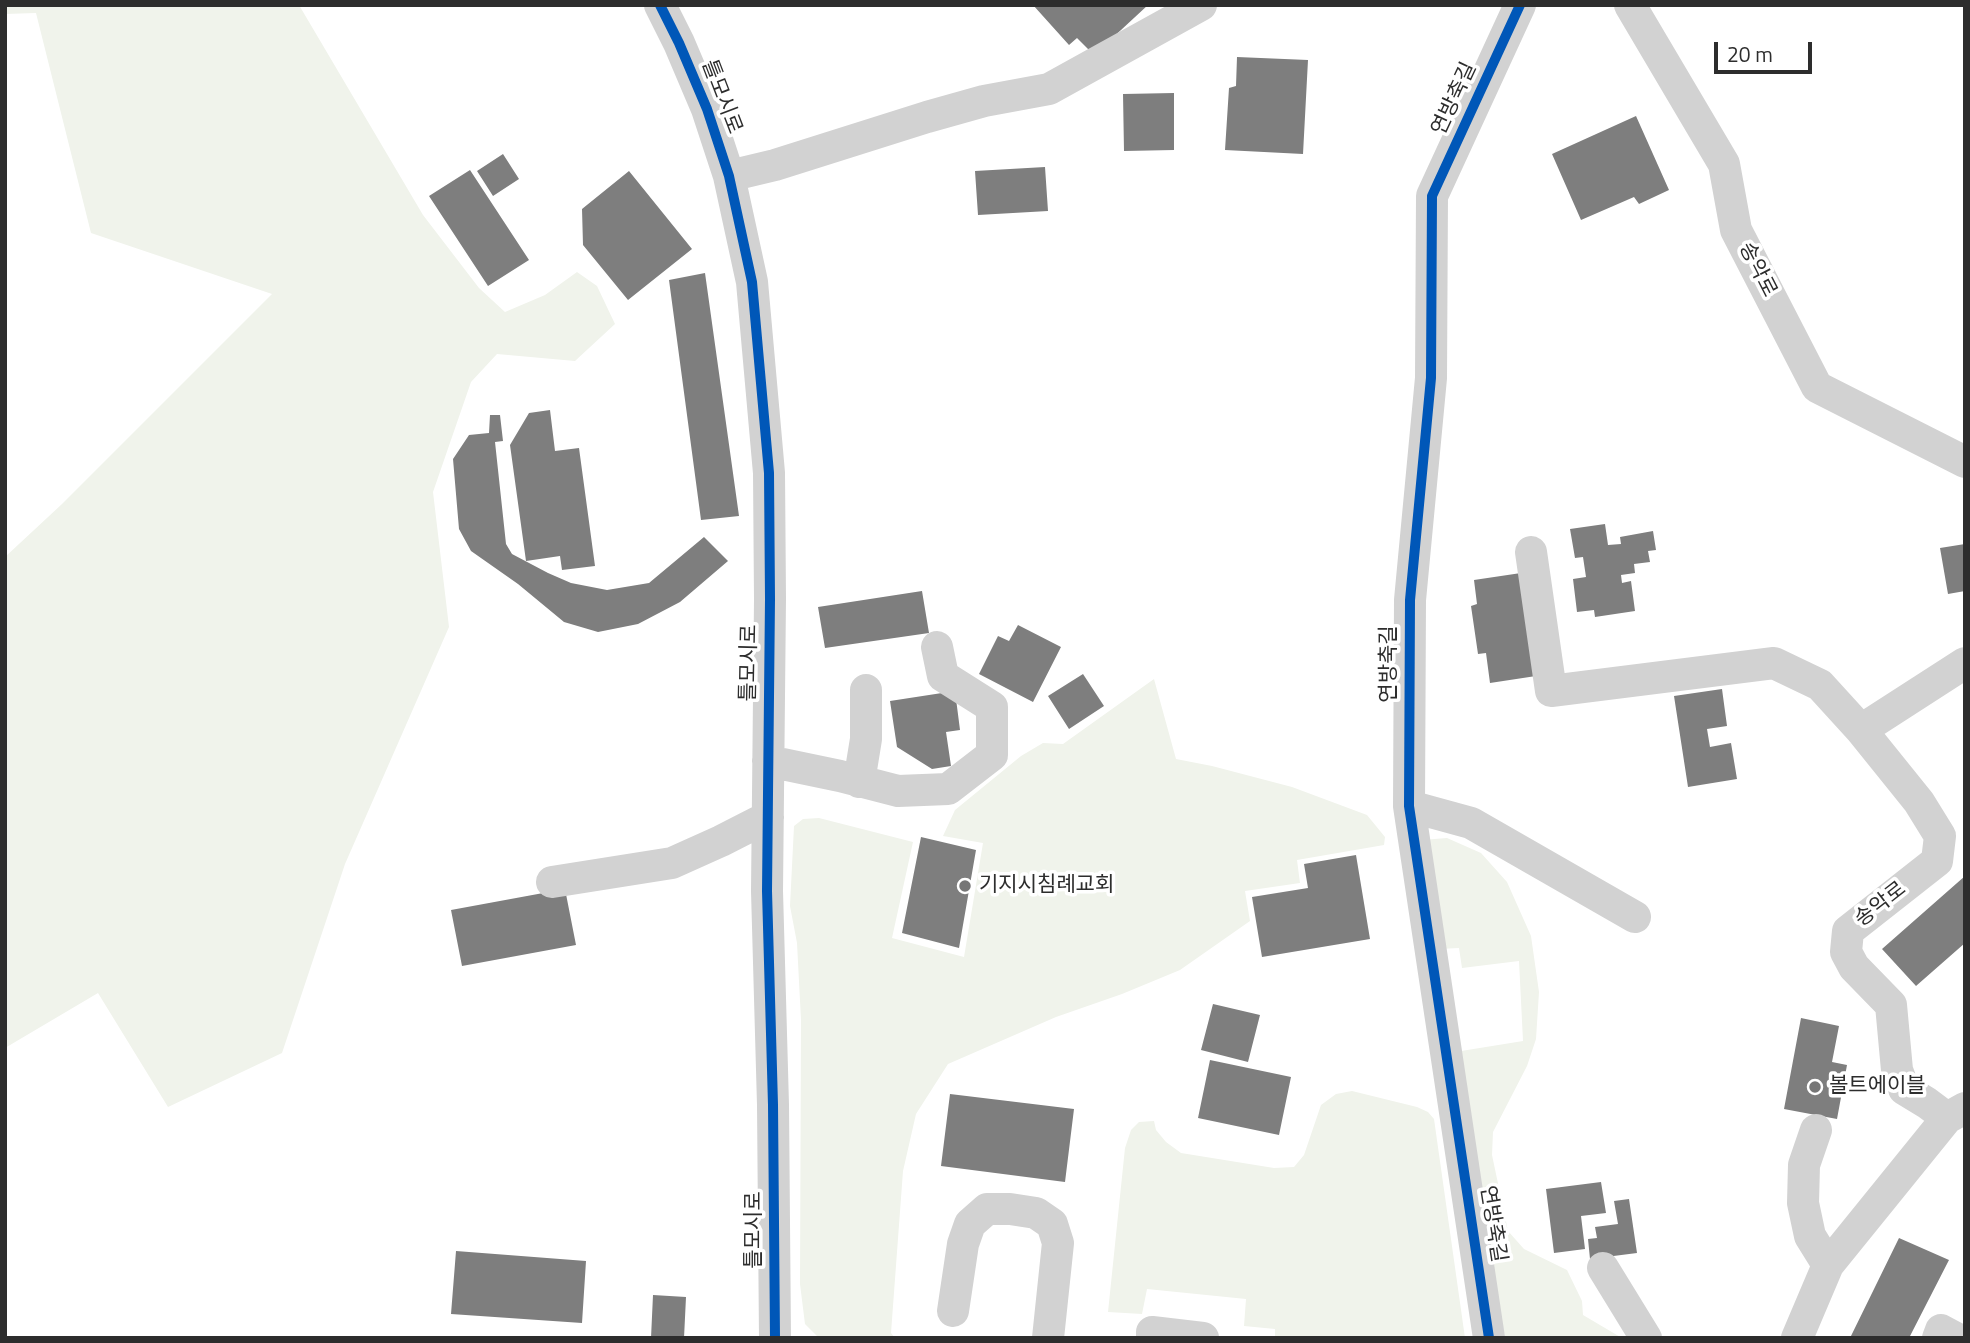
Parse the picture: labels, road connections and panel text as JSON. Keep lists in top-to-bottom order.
{
  "streets": {
    "street": ["틀모시로", "연방축길", "송악로"]
  },
  "places": ["기지시침례교회", "볼트에이블"],
  "scale_bar": "20 m"
}
